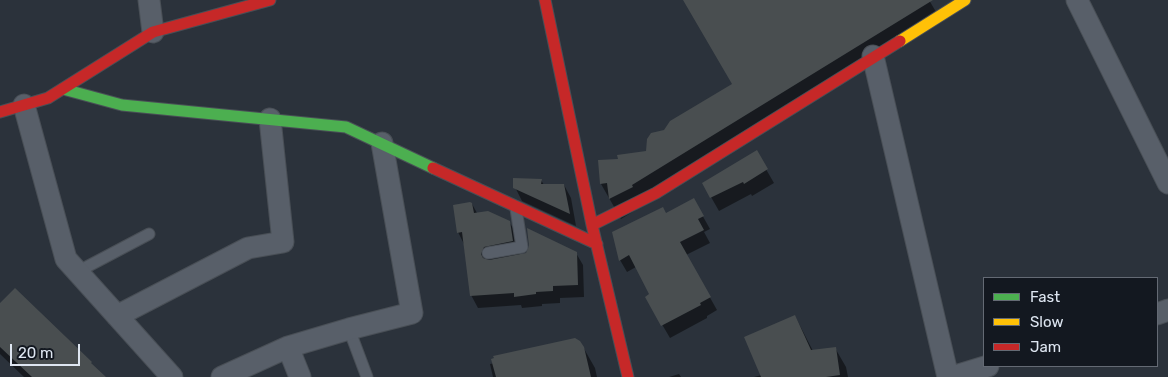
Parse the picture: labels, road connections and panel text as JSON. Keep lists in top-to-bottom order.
{
  "legend": ["Fast", "Slow", "Jam"],
  "scale_bar": "20 m"
}
